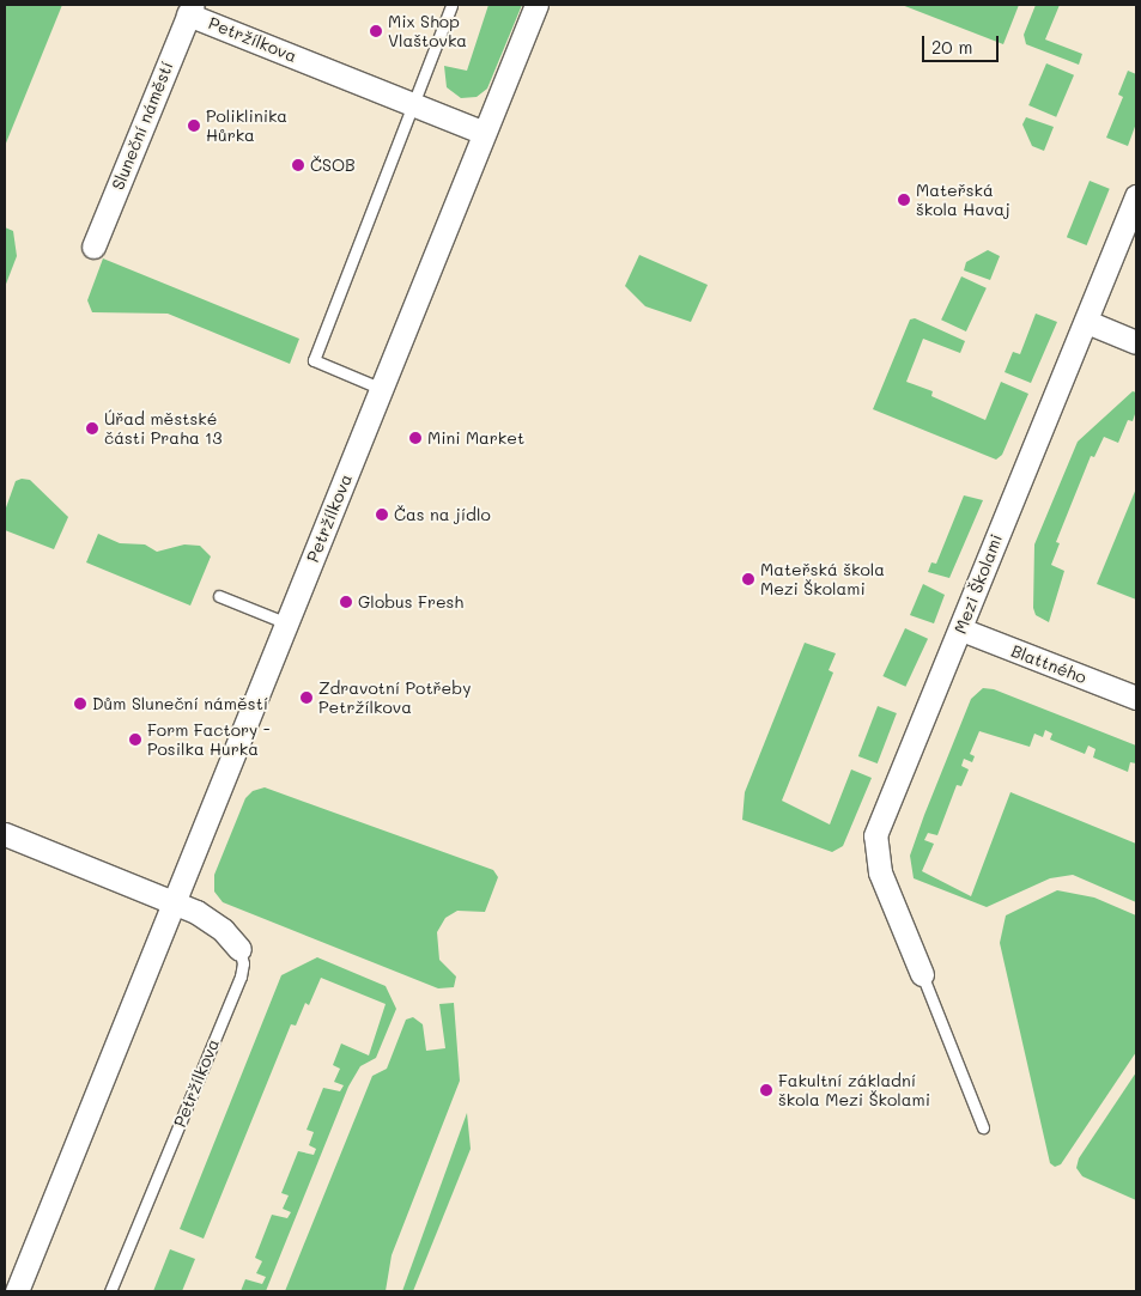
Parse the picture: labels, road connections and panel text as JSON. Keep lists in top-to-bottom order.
{
  "streets": {
    "street": [
      "Petržílkova",
      "Sluneční náměstí",
      "Mezi Školami",
      "Blattného"
    ]
  },
  "crossings": [
    ["Petržílkova", "Sluneční náměstí"],
    ["Mezi Školami", "Blattného"]
  ],
  "places": [
    "Mix Shop Vlaštovka",
    "Poliklinika Hůrka",
    "ČSOB",
    "Mateřská škola Havaj",
    "Úřad městské části Praha 13",
    "Mini Market",
    "Čas na jídlo",
    "Mateřská škola Mezi Školami",
    "Globus Fresh",
    "Zdravotní Potřeby Petržílkova",
    "Dům Sluneční náměstí",
    "Form Factory - Posilka Hurka",
    "Fakultní základní škola Mezi Školami"
  ],
  "scale_bar": "20 m"
}
